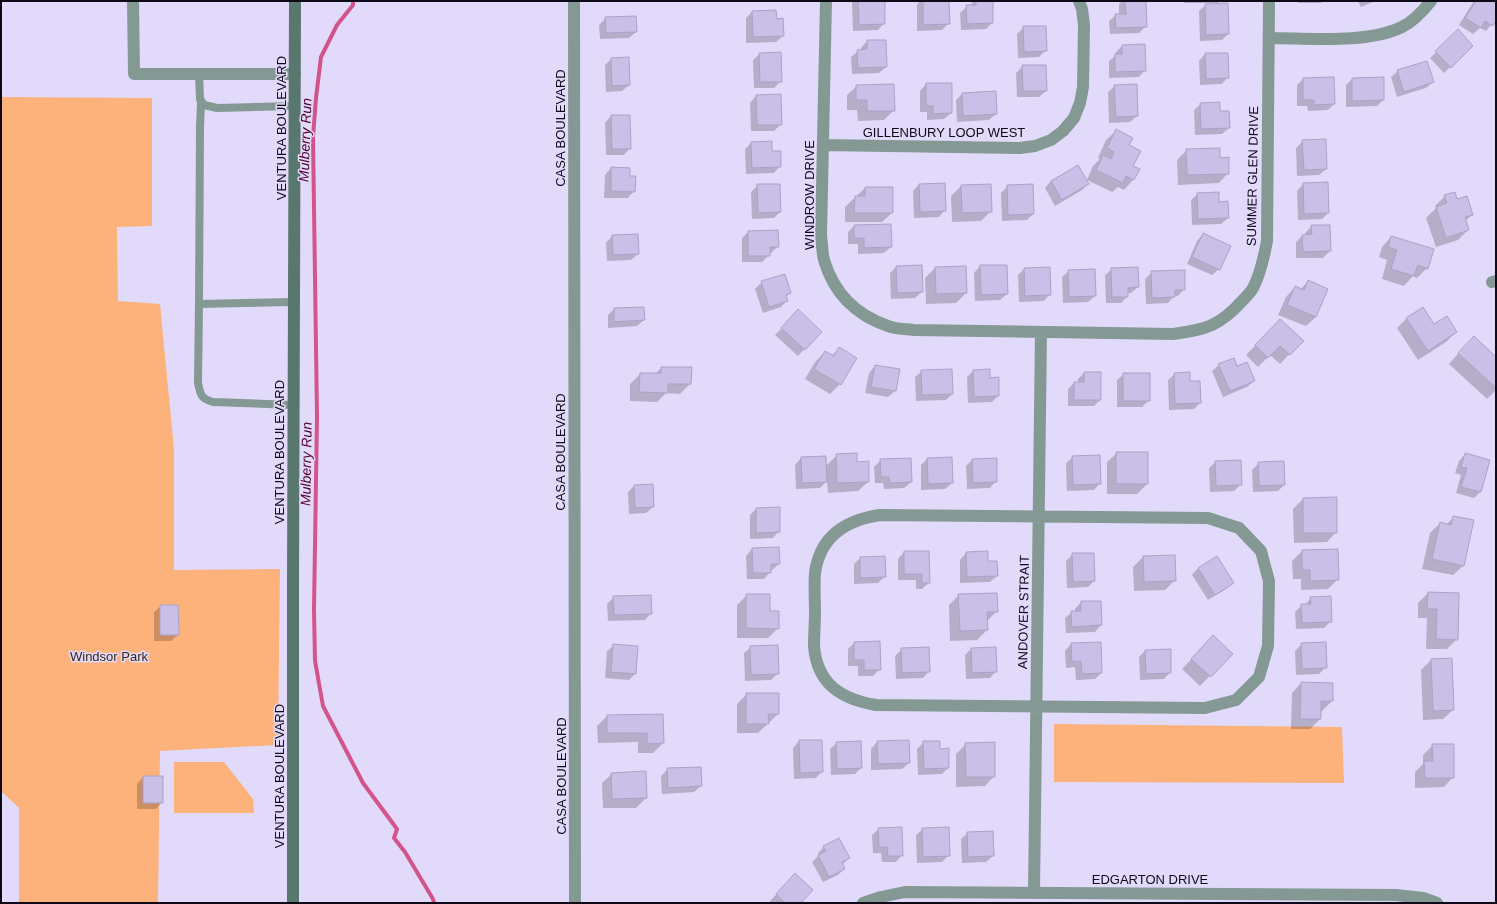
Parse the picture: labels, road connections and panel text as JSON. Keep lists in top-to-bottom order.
{
  "streets": {
    "street": [
      "VENTURA BOULEVARD",
      "CASA BOULEVARD",
      "GILLENBURY LOOP WEST",
      "SUMMER GLEN DRIVE",
      "WINDROW DRIVE",
      "ANDOVER STRAIT",
      "EDGARTON DRIVE"
    ]
  },
  "crossings": [
    ["GILLENBURY LOOP WEST", "WINDROW DRIVE"],
    ["SUMMER GLEN DRIVE", "WINDROW DRIVE"],
    ["SUMMER GLEN DRIVE", "ANDOVER STRAIT"],
    ["WINDROW DRIVE", "ANDOVER STRAIT"],
    ["ANDOVER STRAIT", "EDGARTON DRIVE"]
  ],
  "water": ["Mulberry Run"],
  "parks": ["Windsor Park"]
}
